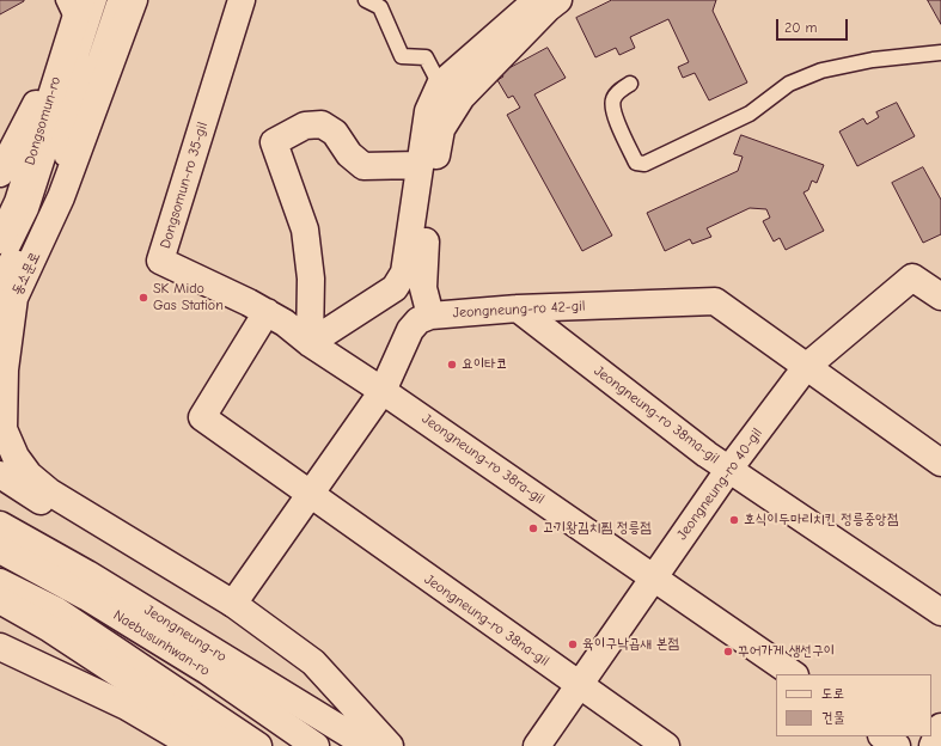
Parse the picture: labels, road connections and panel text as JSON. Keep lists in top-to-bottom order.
{
  "streets": {
    "main road": [
      "Dongsomun-ro",
      "Dongsomun-ro 35-gil",
      "동소문로",
      "Jeongneung-ro 42-gil",
      "Jeongneung-ro 38ma-gil",
      "Jeongneung-ro 38ra-gil",
      "Jeongneung-ro 40-gil",
      "Jeongneung-ro 38na-gil",
      "Jeongneung-ro",
      "Naebusunhwan-ro"
    ]
  },
  "crossings": [
    ["Dongsomun-ro 35-gil", "Jeongneung-ro 42-gil"],
    ["Dongsomun-ro 35-gil", "Jeongneung-ro 38ra-gil"],
    ["Jeongneung-ro 42-gil", "Jeongneung-ro 38ma-gil"],
    ["Jeongneung-ro 42-gil", "Jeongneung-ro 38ra-gil"],
    ["Jeongneung-ro 42-gil", "Jeongneung-ro 40-gil"],
    ["Jeongneung-ro 42-gil", "Jeongneung-ro 38na-gil"],
    ["Jeongneung-ro 38ma-gil", "Jeongneung-ro 40-gil"],
    ["Jeongneung-ro 38ra-gil", "Jeongneung-ro 40-gil"],
    ["Jeongneung-ro 40-gil", "Jeongneung-ro 38na-gil"]
  ],
  "places": [
    "SK Mido Gas Station",
    "요이타코",
    "호식이두마리치킨 정릉중앙점",
    "고기왕김치찜 정릉점",
    "육이구낙곱새 본점",
    "꾸어가게 생선구이"
  ],
  "legend": ["도로", "건물"],
  "scale_bar": "20 m"
}
